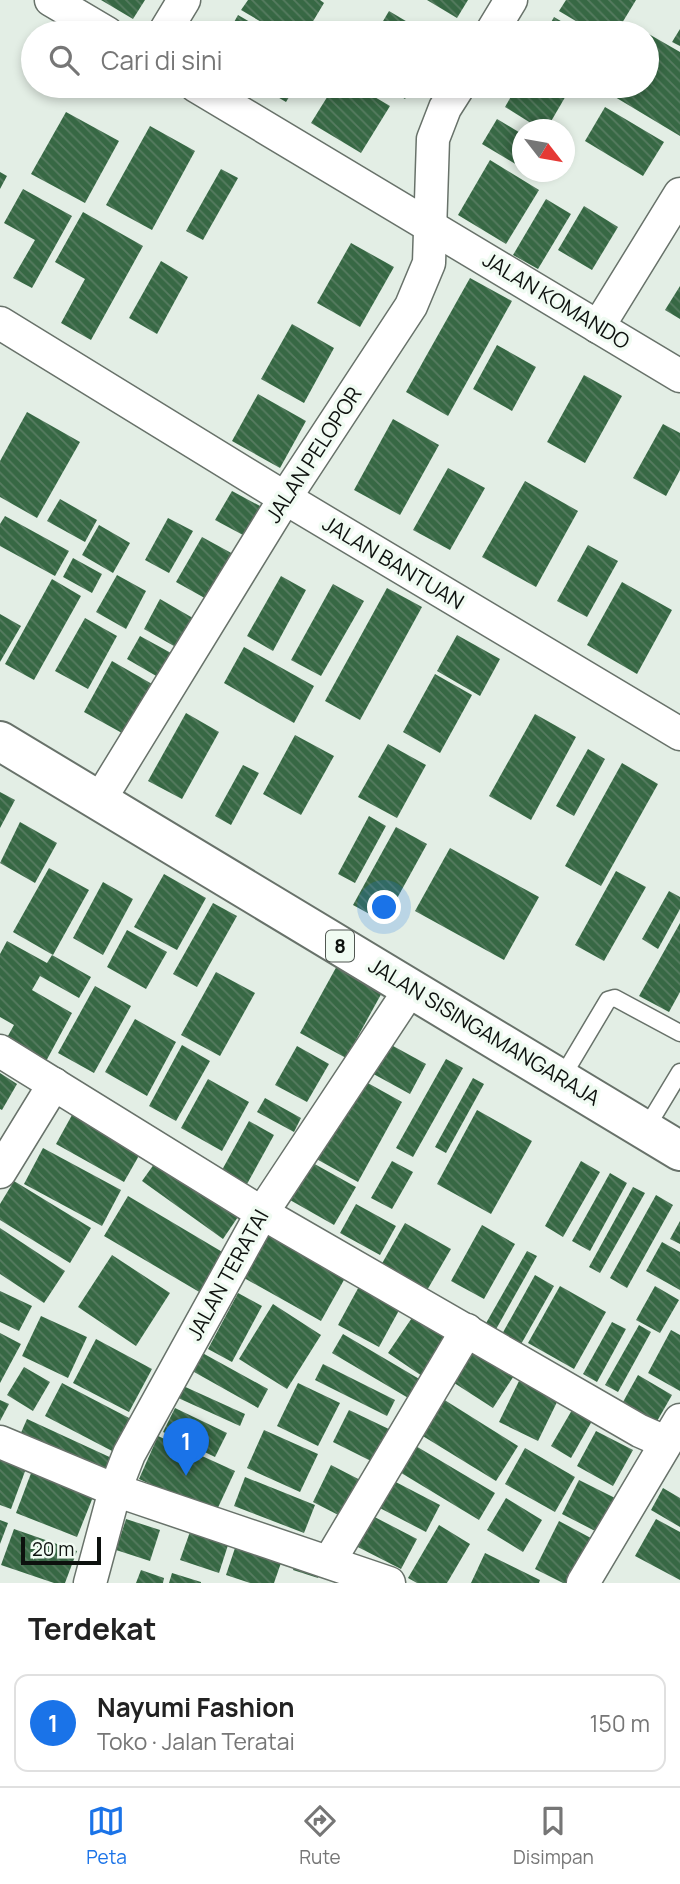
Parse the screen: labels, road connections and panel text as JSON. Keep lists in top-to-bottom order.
{
  "streets": {
    "highway": ["8", "JALAN SISINGAMANGARAJA"],
    "street": [
      "JALAN KOMANDO",
      "JALAN PELOPOR",
      "JALAN BANTUAN",
      "JALAN TERATAI"
    ]
  },
  "crossings": [
    ["JALAN KOMANDO", "JALAN PELOPOR"],
    ["JALAN PELOPOR", "JALAN BANTUAN"],
    ["JALAN PELOPOR", "JALAN SISINGAMANGARAJA"],
    ["JALAN SISINGAMANGARAJA", "JALAN TERATAI"]
  ],
  "scale_bar": "20 m",
  "north": "bottom right",
  "page": {
    "search": "Cari di sini",
    "pins": "1",
    "scale": "20 m",
    "heading": "Terdekat",
    "list": [
      {
        "mark": "1",
        "name": "Nayumi Fashion",
        "note": "Toko · Jalan Teratai",
        "value": "150 m"
      }
    ],
    "nav": ["Peta", "Rute", "Disimpan"]
  }
}
